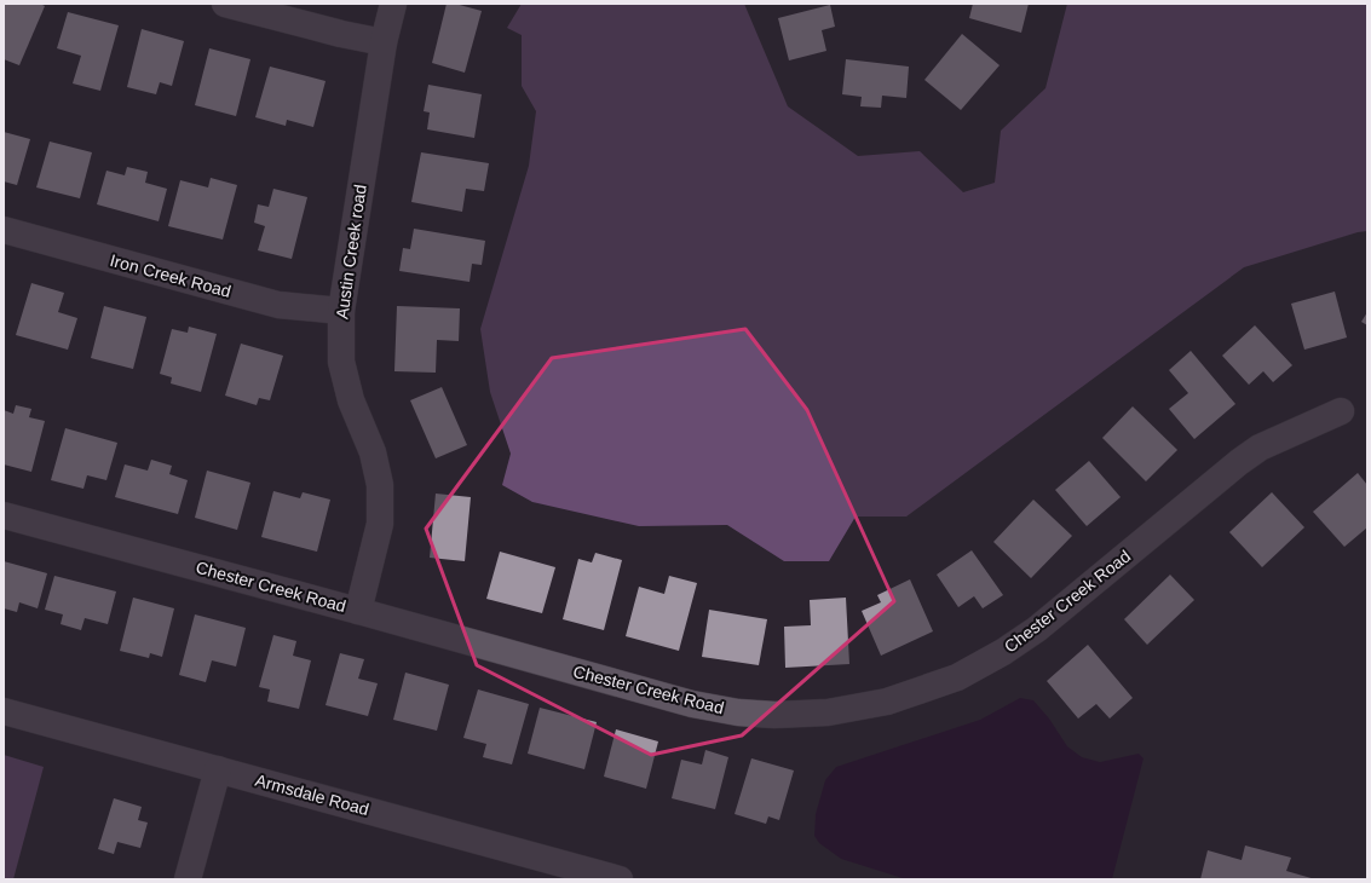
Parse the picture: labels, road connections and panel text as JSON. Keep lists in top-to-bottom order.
{
  "streets": {
    "street": [
      "Austin Creek road",
      "Iron Creek Road",
      "Chester Creek Road",
      "Armsdale Road"
    ]
  },
  "crossings": [
    ["Austin Creek road", "Iron Creek Road"],
    ["Austin Creek road", "Chester Creek Road"]
  ]
}
